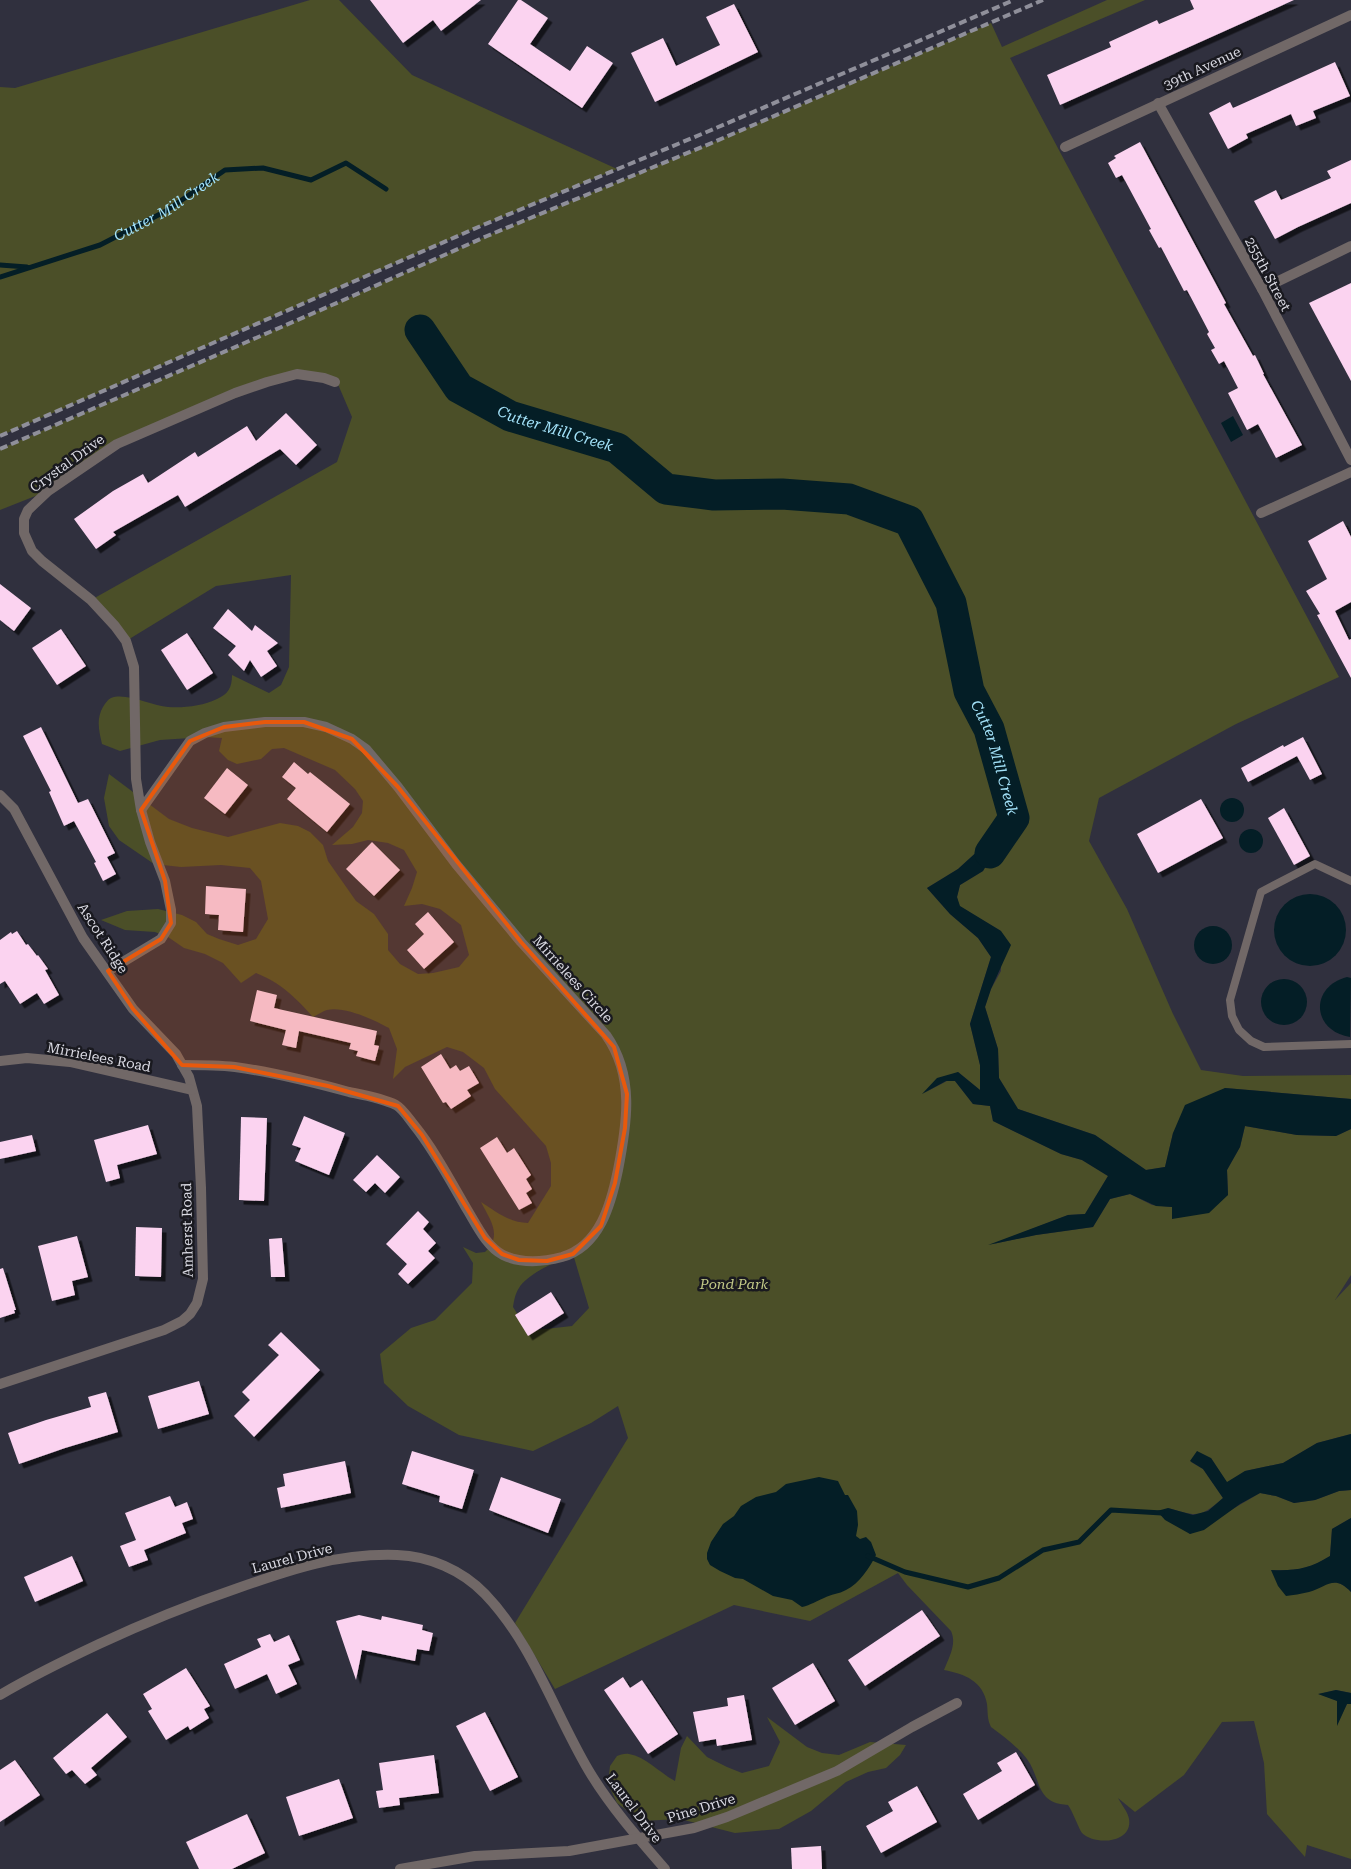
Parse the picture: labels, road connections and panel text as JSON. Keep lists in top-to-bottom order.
{
  "streets": {
    "street": [
      "39th Avenue",
      "255th Street",
      "Crystal Drive",
      "Ascot Ridge",
      "Mirrielees Circle",
      "Mirrielees Road",
      "Amherst Road",
      "Laurel Drive",
      "Pine Drive"
    ]
  },
  "crossings": [
    ["39th Avenue", "255th Street"],
    ["Crystal Drive", "Mirrielees Circle"],
    ["Ascot Ridge", "Mirrielees Circle"],
    ["Ascot Ridge", "Mirrielees Road"],
    ["Ascot Ridge", "Amherst Road"],
    ["Mirrielees Road", "Amherst Road"],
    ["Laurel Drive", "Pine Drive"]
  ],
  "water": ["Cutter Mill Creek"],
  "parks": ["Pond Park"]
}
